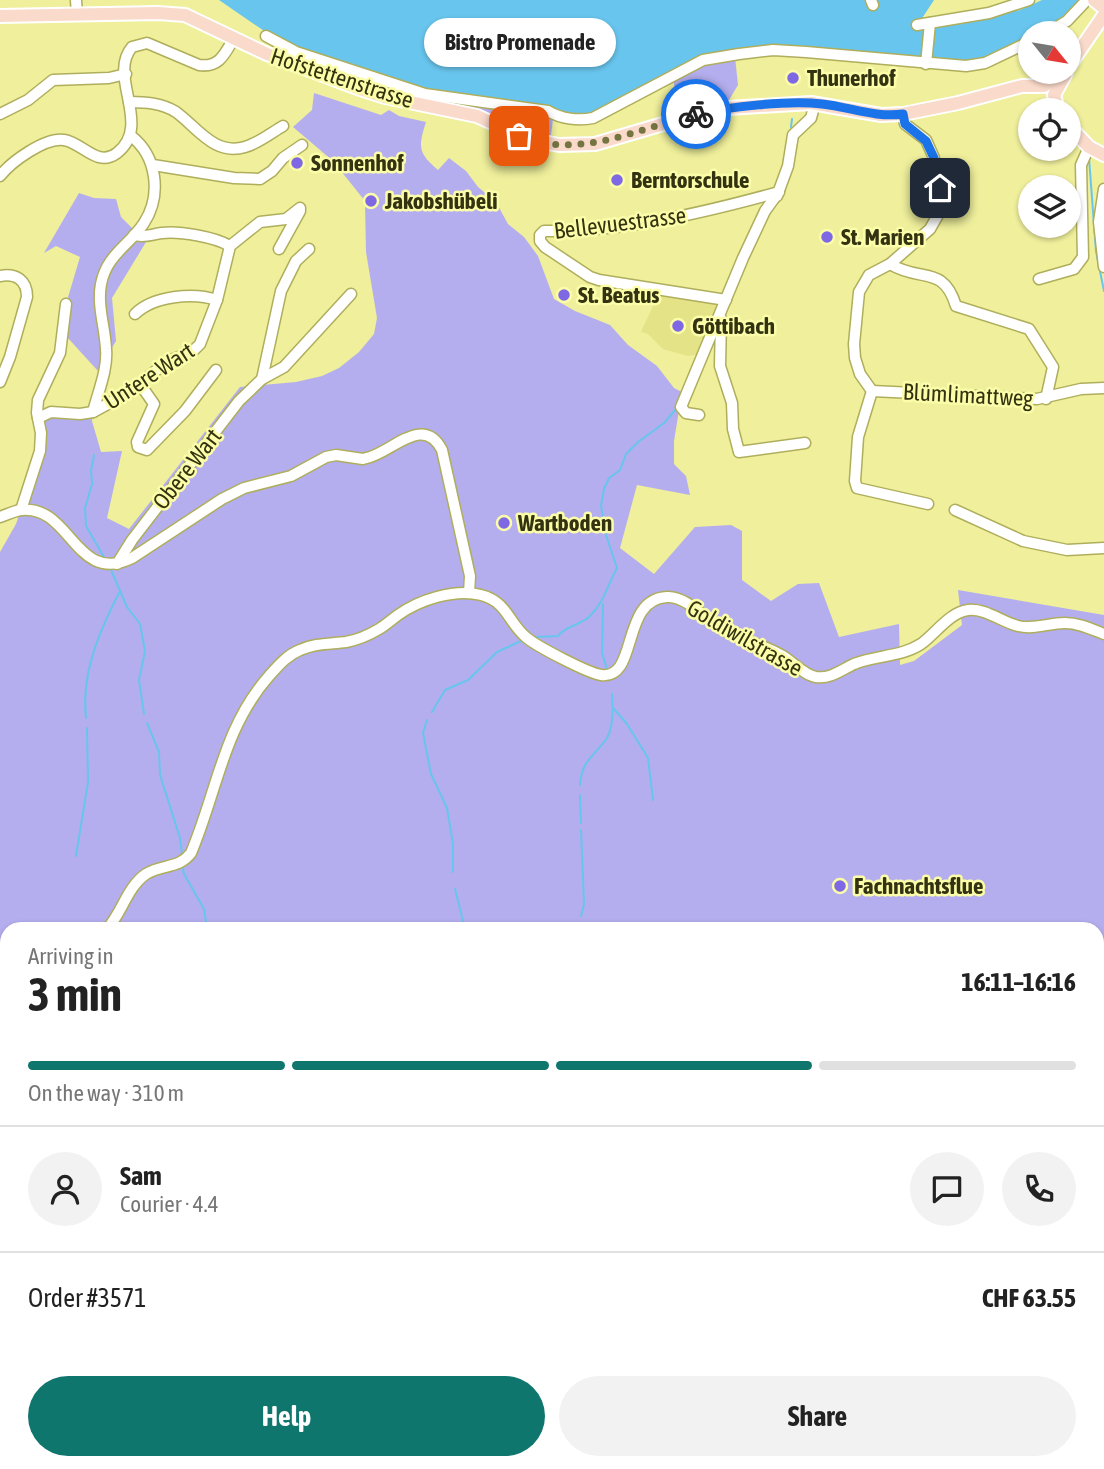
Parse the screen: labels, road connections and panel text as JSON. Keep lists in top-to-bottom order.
{
  "streets": {
    "main road": ["Hofstettenstrasse"],
    "street": [
      "Bellevuestrasse",
      "Untere Wart",
      "Blümlimattweg",
      "Obere Wart",
      "Goldiwilstrasse"
    ]
  },
  "crossings": [
    ["Hofstettenstrasse", "Blümlimattweg"]
  ],
  "places": [
    "Thunerhof",
    "Bistro Promenade",
    "Sonnenhof",
    "Berntorschule",
    "Jakobshübeli",
    "St. Marien",
    "St. Beatus",
    "Göttibach",
    "Wartboden",
    "Fachnachtsflue"
  ],
  "north": "bottom right",
  "page": {
    "bubble": "Bistro Promenade",
    "heading": ["3 min", "Arriving in", "16:11–16:16"],
    "panel": [
      "Sam",
      "Courier · 4.4",
      "Order #3571",
      "CHF 63.55"
    ],
    "bar": "On the way · 310 m",
    "buttons": ["Help", "Share"]
  }
}
